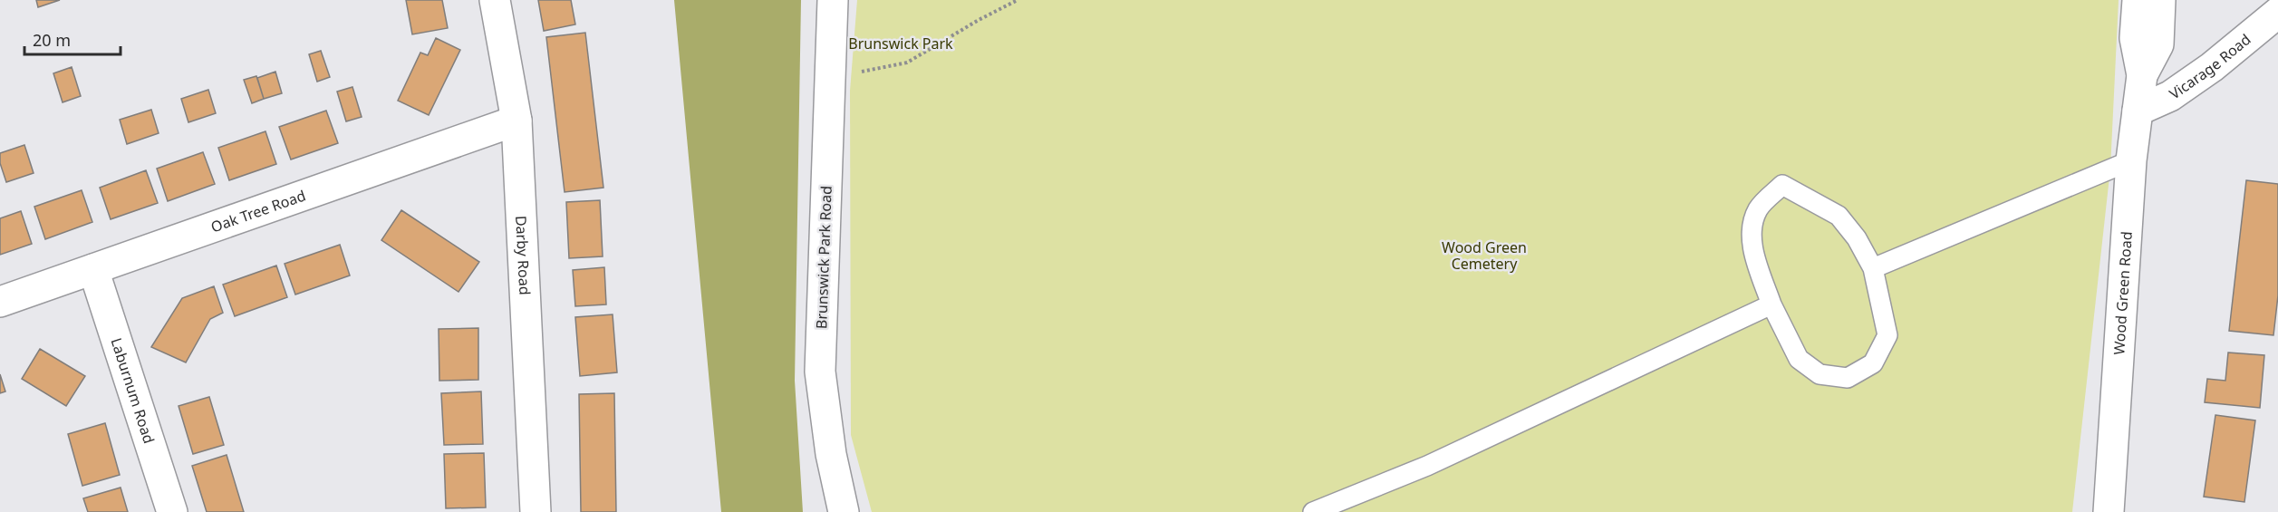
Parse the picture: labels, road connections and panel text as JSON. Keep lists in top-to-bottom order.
{
  "streets": {
    "main road": [
      "Vicarage Road",
      "Oak Tree Road",
      "Darby Road",
      "Brunswick Park Road",
      "Wood Green Road",
      "Laburnum Road"
    ]
  },
  "crossings": [
    ["Vicarage Road", "Wood Green Road"],
    ["Oak Tree Road", "Darby Road"],
    ["Oak Tree Road", "Laburnum Road"]
  ],
  "parks": ["Brunswick Park", "Wood Green Cemetery"],
  "scale_bar": "20 m"
}
